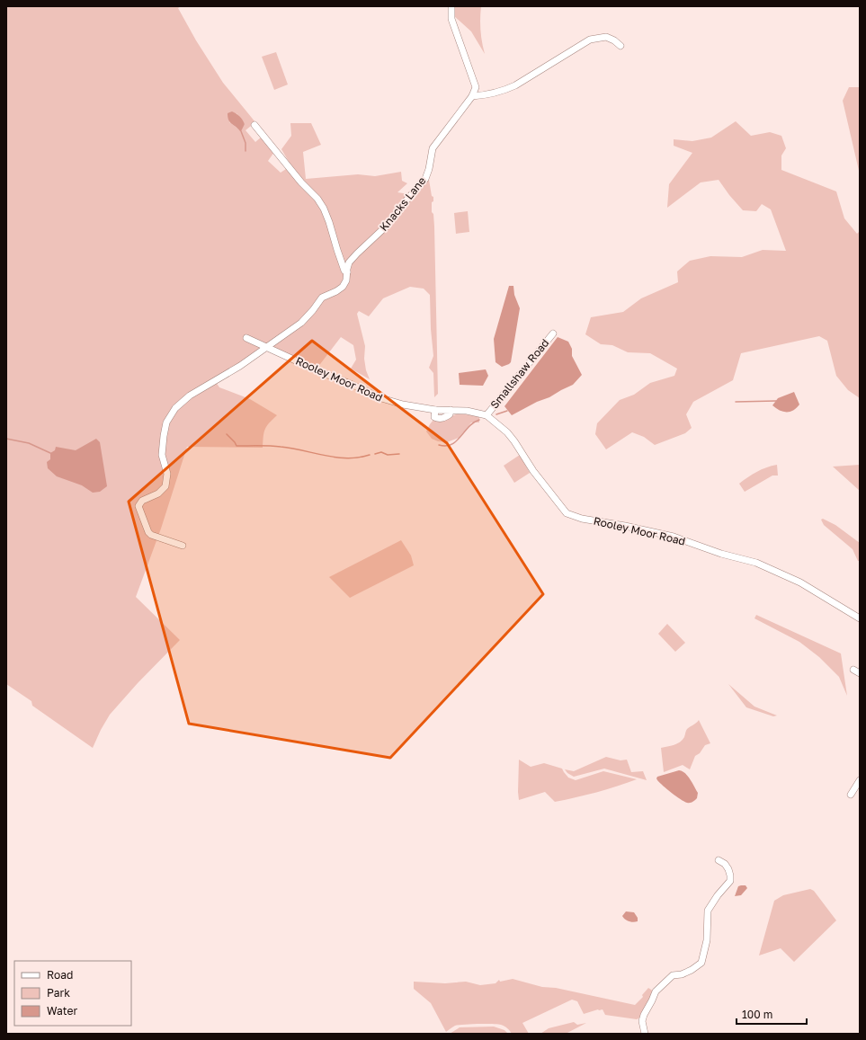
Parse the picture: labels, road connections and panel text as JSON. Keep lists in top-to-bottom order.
{
  "streets": {
    "street": ["Knacks Lane", "Smallshaw Road", "Rooley Moor Road"]
  },
  "crossings": [
    ["Knacks Lane", "Rooley Moor Road"],
    ["Smallshaw Road", "Rooley Moor Road"]
  ],
  "legend": ["Road", "Park", "Water"],
  "scale_bar": "100 m"
}
